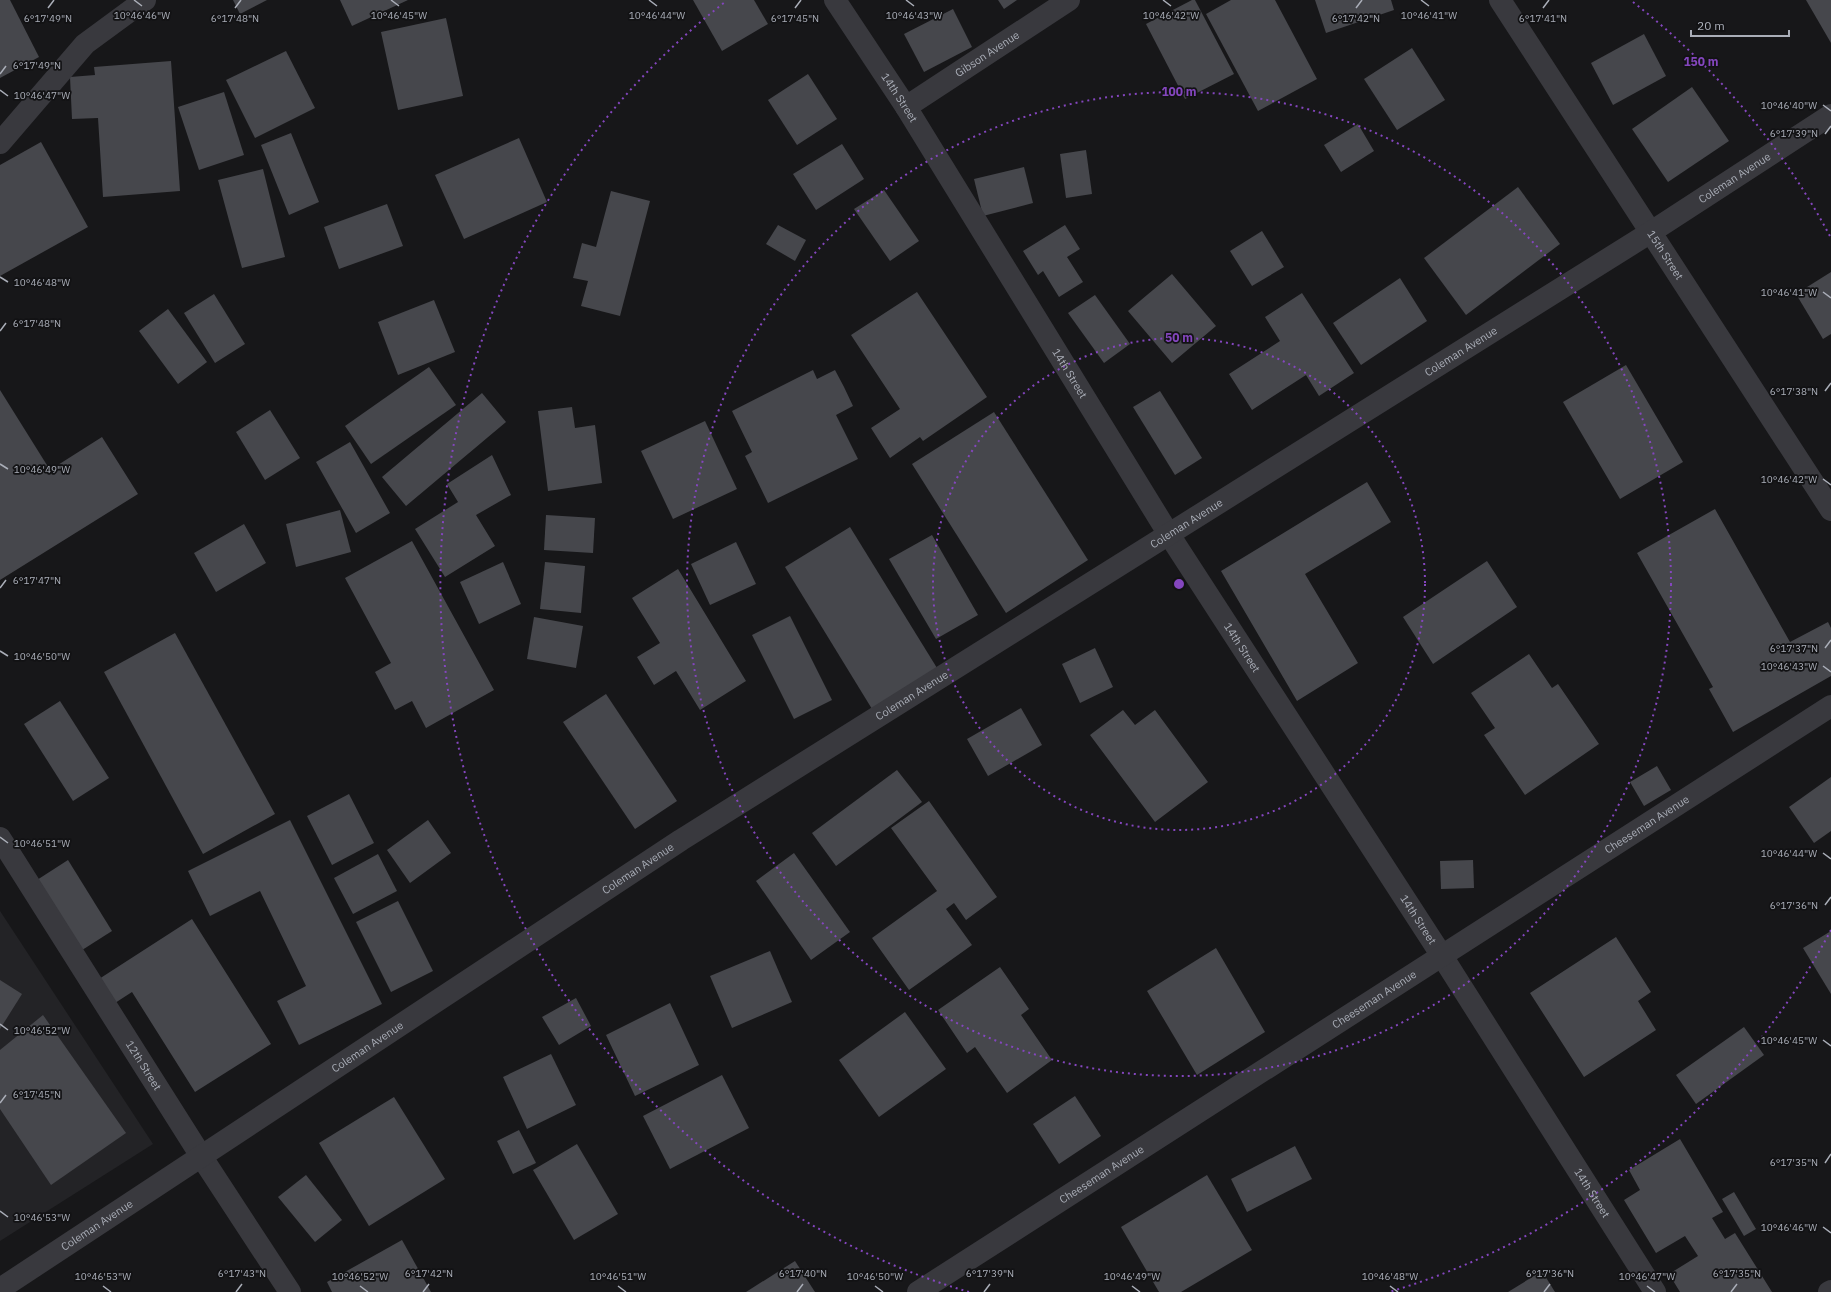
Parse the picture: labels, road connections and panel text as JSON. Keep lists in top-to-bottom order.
{
  "streets": {
    "street": [
      "Gibson Avenue",
      "14th Street",
      "Coleman Avenue",
      "15th Street",
      "Cheeseman Avenue",
      "12th Street"
    ]
  },
  "crossings": [
    ["Gibson Avenue", "14th Street"],
    ["14th Street", "Coleman Avenue"],
    ["14th Street", "Cheeseman Avenue"],
    ["Coleman Avenue", "15th Street"],
    ["Coleman Avenue", "12th Street"]
  ],
  "scale_bar": "20 m",
  "coordinates": [
    "10°46'42\"W",
    "10°46'46\"W",
    "10°46'45\"W",
    "10°46'44\"W",
    "10°46'43\"W",
    "10°46'41\"W",
    "6°17'45\"N",
    "6°17'49\"N",
    "6°17'48\"N",
    "6°17'42\"N",
    "6°17'41\"N",
    "10°46'47\"W",
    "10°46'40\"W",
    "6°17'39\"N",
    "10°46'48\"W",
    "6°17'38\"N",
    "10°46'49\"W",
    "6°17'47\"N",
    "6°17'37\"N",
    "10°46'50\"W",
    "10°46'51\"W",
    "6°17'36\"N",
    "10°46'52\"W",
    "6°17'35\"N",
    "10°46'53\"W",
    "6°17'43\"N",
    "6°17'40\"N"
  ],
  "rings": ["150 m", "100 m", "50 m"]
}
